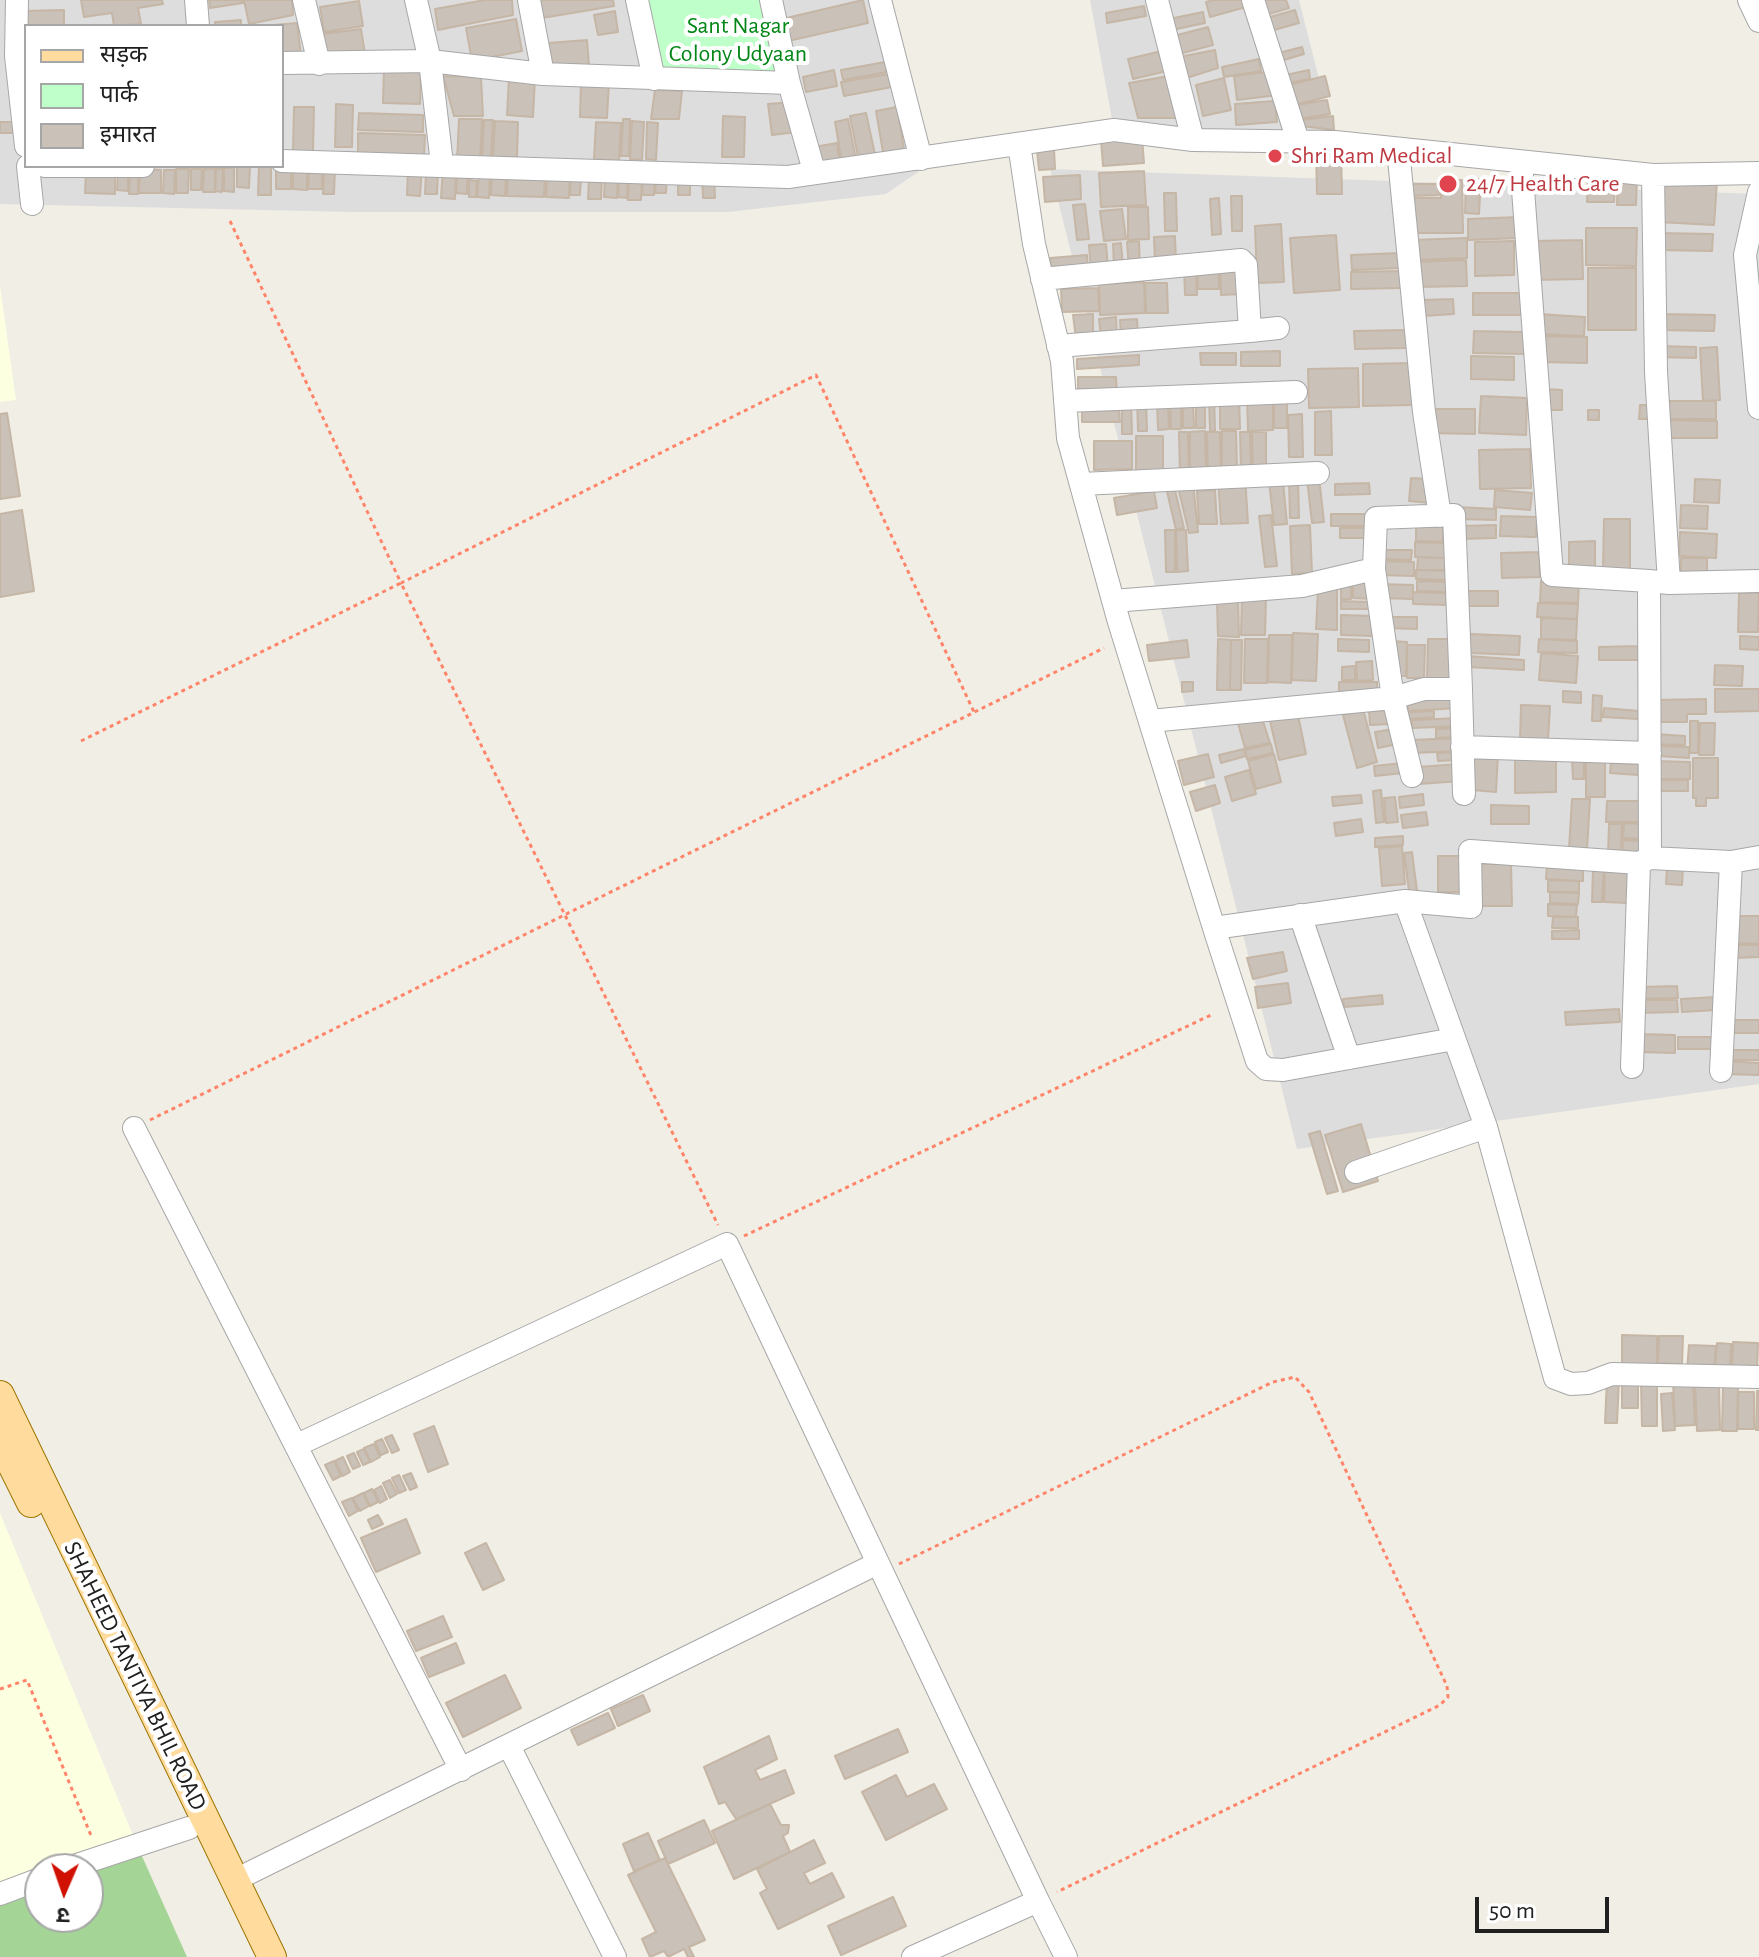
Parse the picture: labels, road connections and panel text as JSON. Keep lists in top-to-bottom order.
{
  "streets": {
    "main road": ["SHAHEED TANTIYA BHIL ROAD"]
  },
  "parks": ["Sant Nagar Colony Udyaan"],
  "places": ["Shri Ram Medical", "24/7 Health Care"],
  "legend": ["सड़क", "पार्क", "इमारत"],
  "scale_bar": "50 m",
  "north": "bottom"
}
